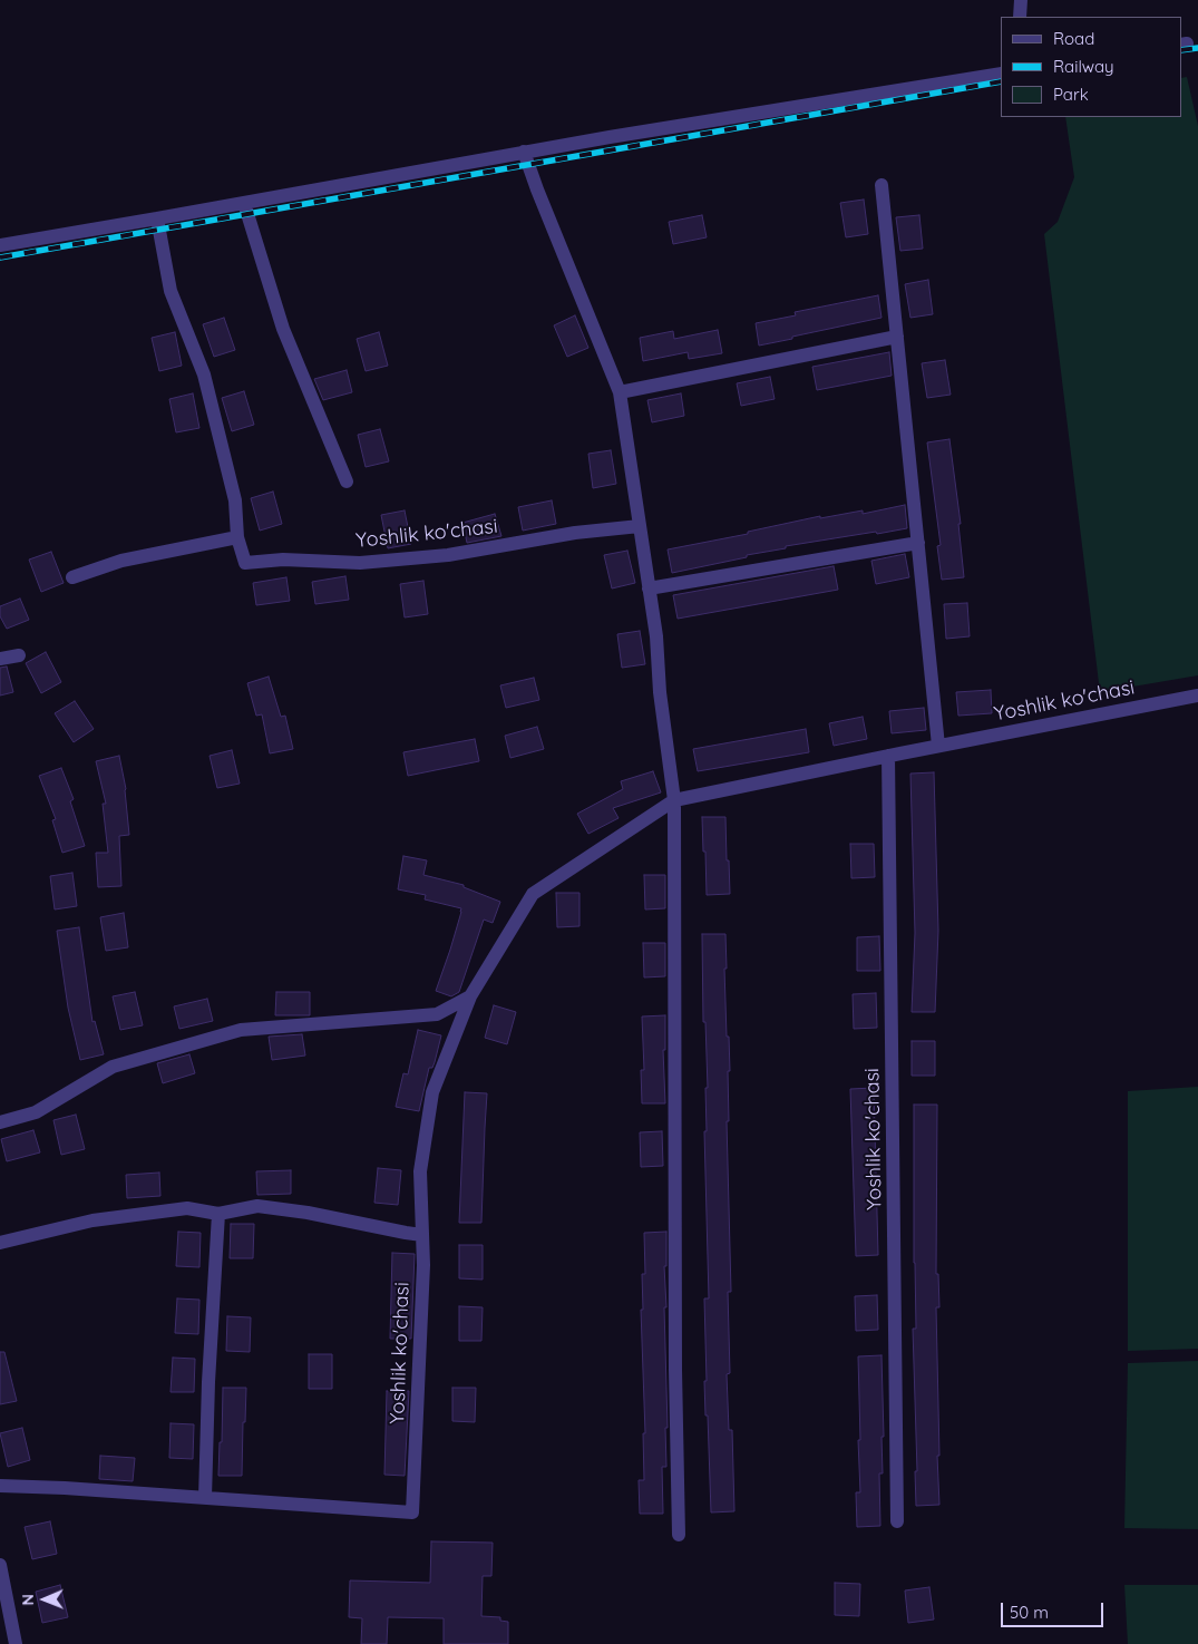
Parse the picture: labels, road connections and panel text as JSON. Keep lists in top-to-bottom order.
{
  "streets": {
    "street": ["Yoshlik ko'chasi"]
  },
  "legend": ["Road", "Railway", "Park"],
  "scale_bar": "50 m",
  "north": "left"
}
